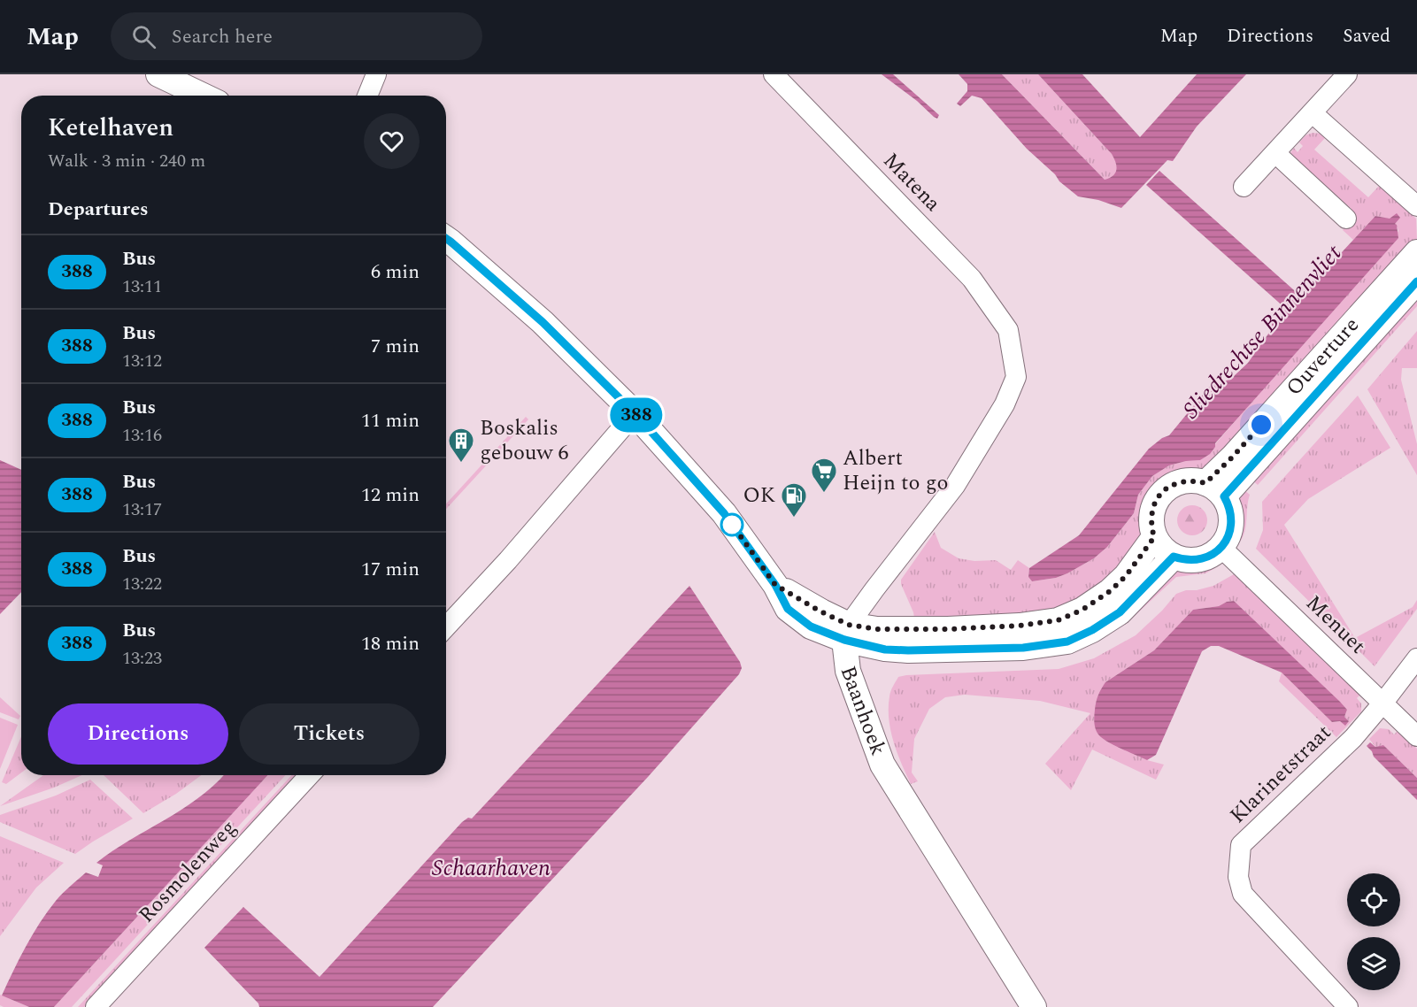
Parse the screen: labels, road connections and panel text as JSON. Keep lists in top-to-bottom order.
{
  "streets": {
    "street": [
      "Matena",
      "Ouverture",
      "Menuet",
      "Baanhoek",
      "Klarinetstraat",
      "Rosmolenweg"
    ]
  },
  "crossings": [
    ["Matena", "Baanhoek"],
    ["Ouverture", "Menuet"],
    ["Menuet", "Klarinetstraat"]
  ],
  "water": ["Sliedrechtse Binnenvliet", "Schaarhaven"],
  "places": {
    "building": ["Boskalis gebouw 6"],
    "supermarket": ["Albert Heijn to go"],
    "fuel station": ["OK"]
  },
  "lines": ["bus line 388"],
  "page": {
    "header": "Map",
    "search": "Search here",
    "nav": ["Map", "Directions", "Saved"],
    "on_map": "388",
    "heading": [
      ["Ketelhaven", "Walk · 3 min · 240 m"],
      "Departures"
    ],
    "list": [
      {
        "mark": "388",
        "name": "Bus",
        "note": "13:11",
        "value": "6 min"
      },
      {
        "mark": "388",
        "name": "Bus",
        "note": "13:12",
        "value": "7 min"
      },
      {
        "mark": "388",
        "name": "Bus",
        "note": "13:16",
        "value": "11 min"
      },
      {
        "mark": "388",
        "name": "Bus",
        "note": "13:17",
        "value": "12 min"
      },
      {
        "mark": "388",
        "name": "Bus",
        "note": "13:22",
        "value": "17 min"
      },
      {
        "mark": "388",
        "name": "Bus",
        "note": "13:23",
        "value": "18 min"
      }
    ],
    "buttons": ["Directions", "Tickets"]
  }
}
